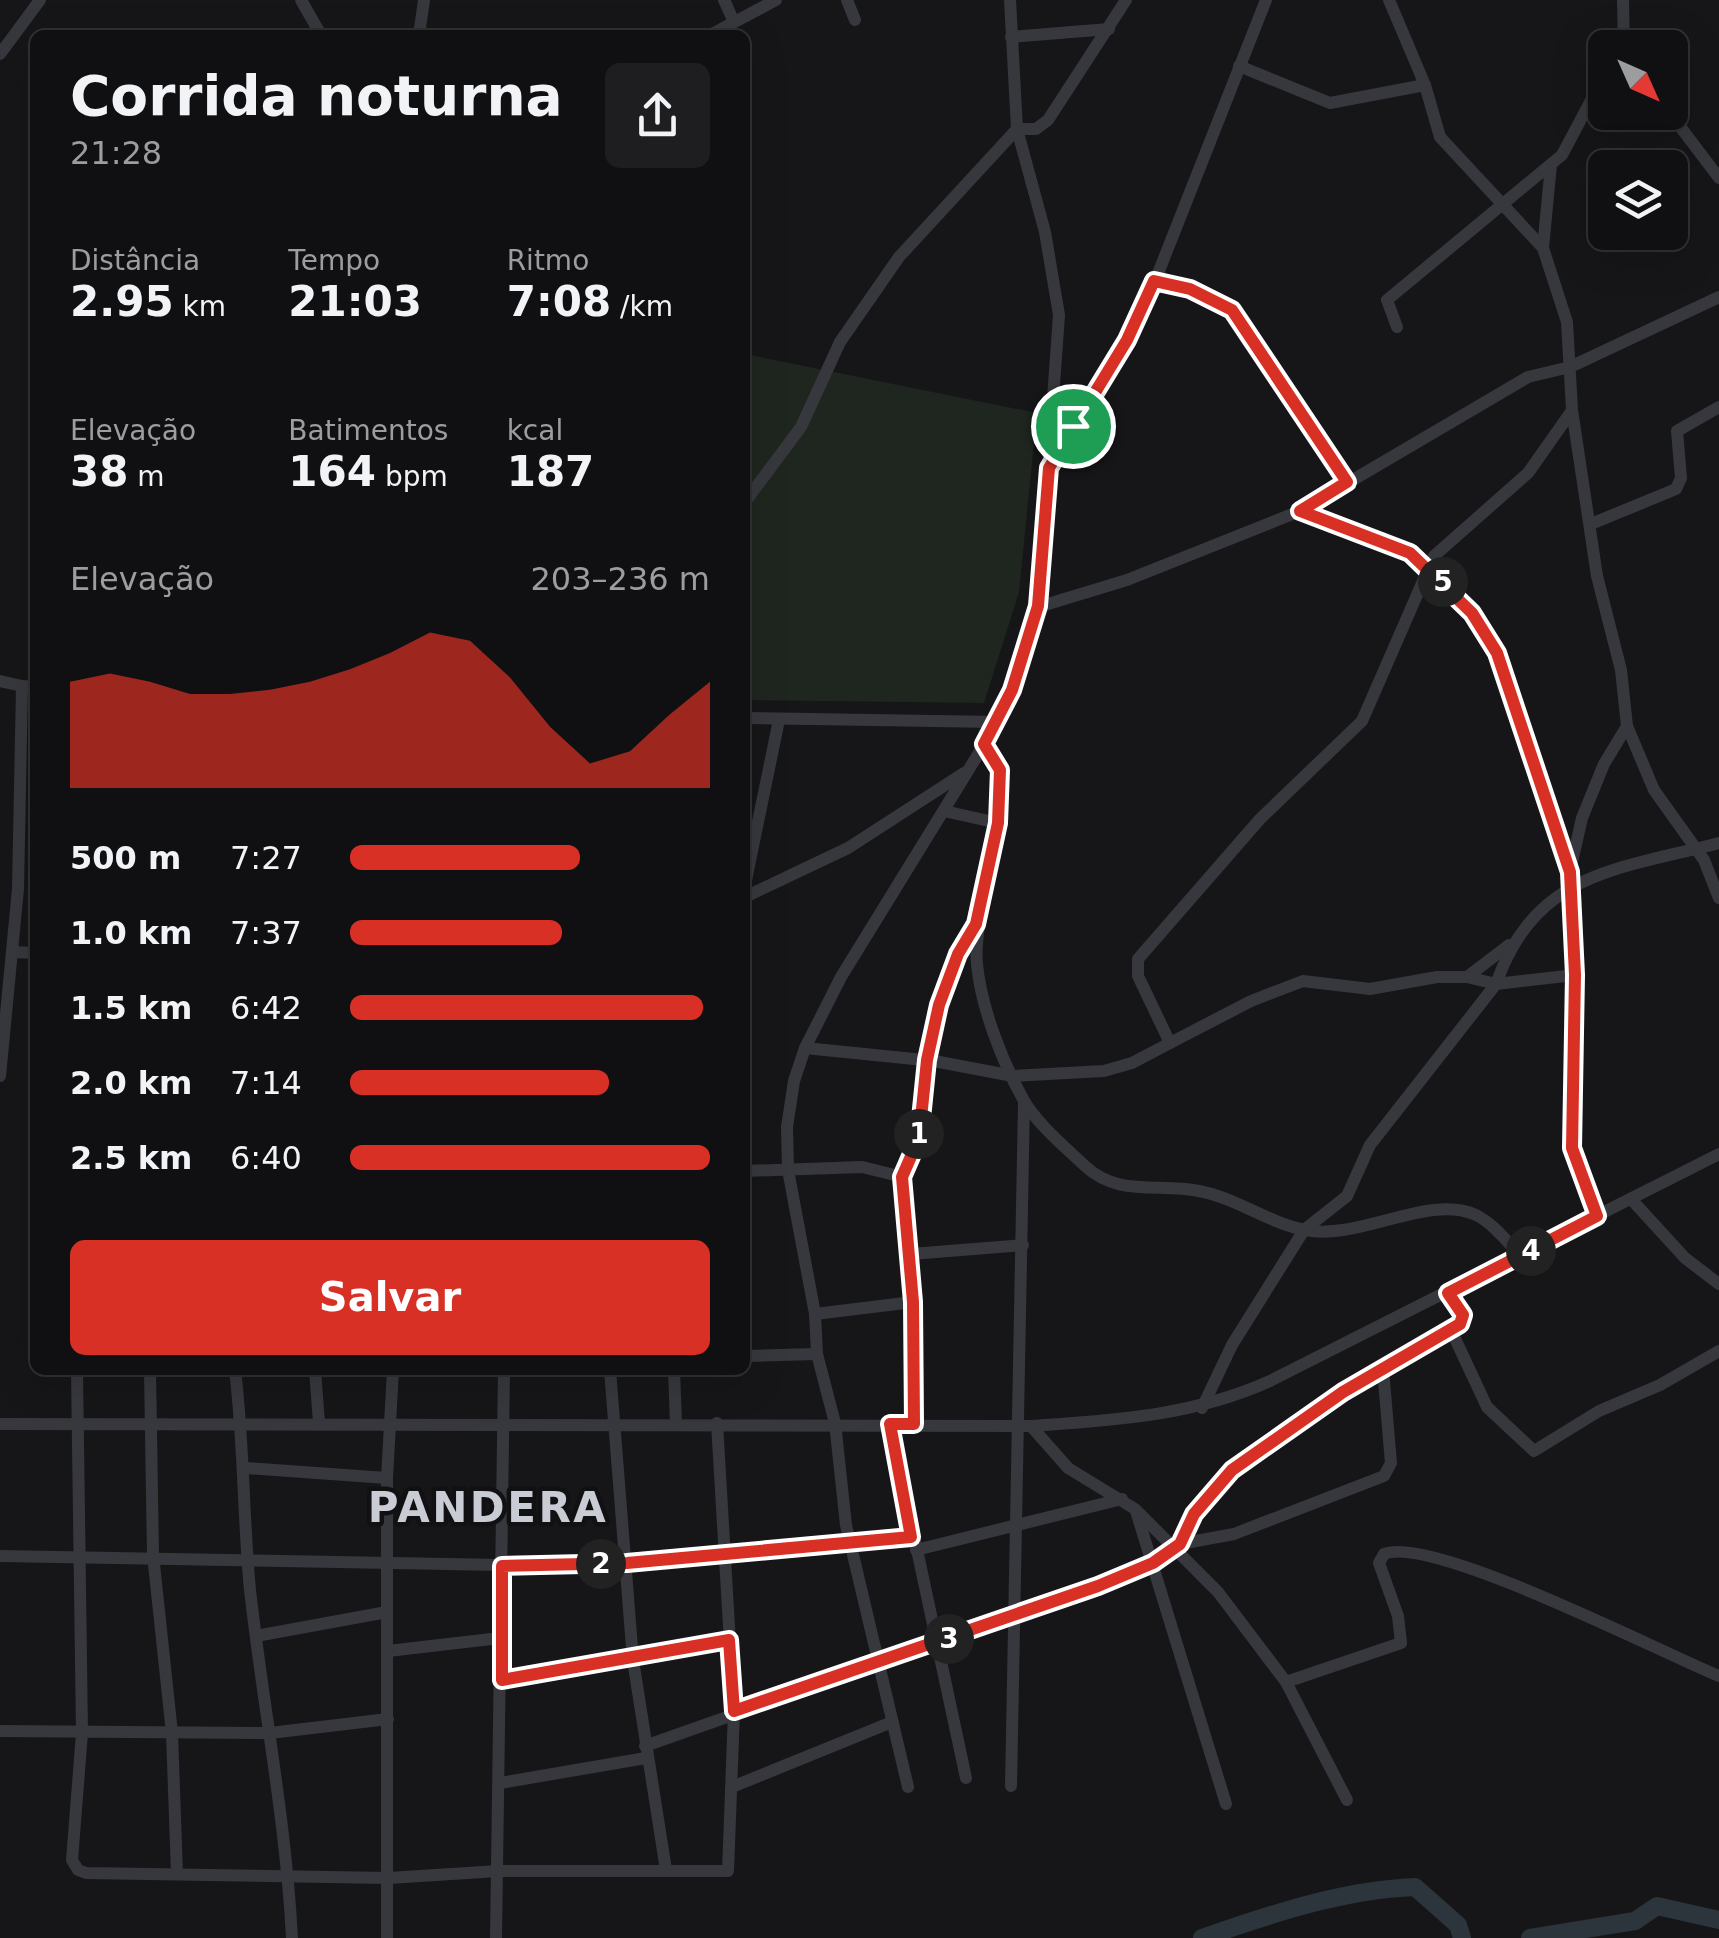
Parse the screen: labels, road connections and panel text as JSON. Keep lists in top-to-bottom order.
{
  "districts": ["PANDERA"],
  "north": "bottom right",
  "page": {
    "heading": ["Corrida noturna", "21:28"],
    "stats": [
      ["Distância", "2.95 km"],
      ["Tempo", "21:03"],
      ["Ritmo", "7:08 /km"],
      ["Elevação", "38 m"],
      ["Batimentos", "164 bpm"],
      ["kcal", "187"]
    ],
    "chart": ["Elevação", "203–236 m"],
    "pins": [
      "5",
      "1",
      "4",
      "2",
      "3"
    ],
    "list": [
      {
        "name": "500 m",
        "note": "7:27"
      },
      {
        "name": "1.0 km",
        "note": "7:37"
      },
      {
        "name": "1.5 km",
        "note": "6:42"
      },
      {
        "name": "2.0 km",
        "note": "7:14"
      },
      {
        "name": "2.5 km",
        "note": "6:40"
      }
    ],
    "buttons": "Salvar"
  }
}
